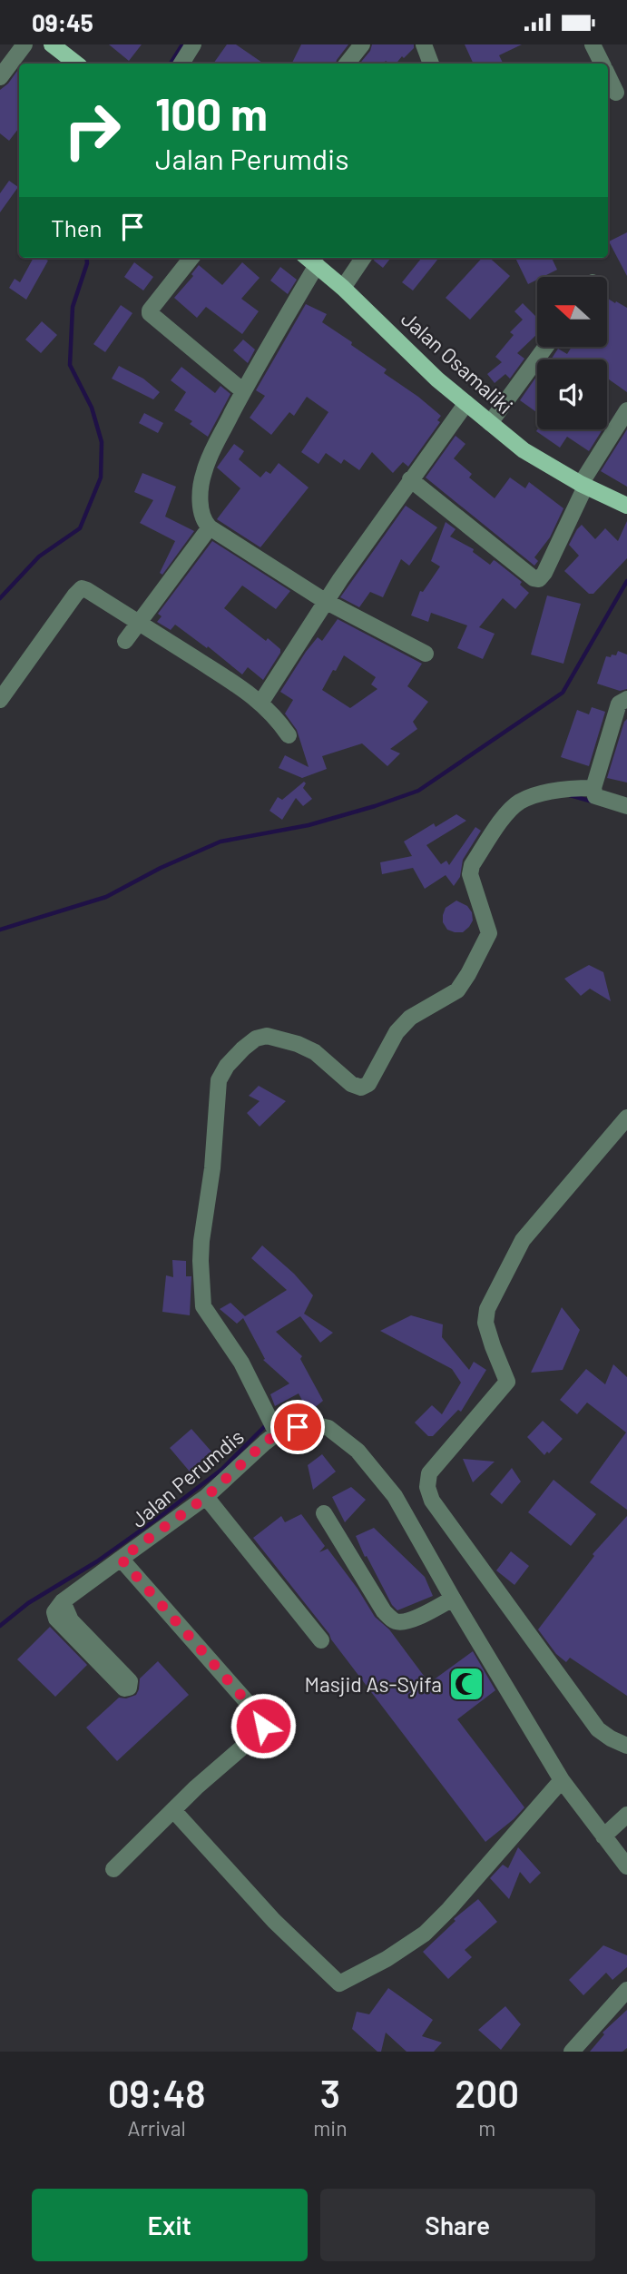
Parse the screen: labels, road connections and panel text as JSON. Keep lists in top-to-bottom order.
{
  "streets": {
    "main road": ["Jalan Osamaliki"],
    "street": ["Jalan Perumdis"]
  },
  "places": {
    "mosque": ["Masjid As-Syifa"]
  },
  "north": "left",
  "page": {
    "status": "09:45",
    "turn": ["100 m", "Jalan Perumdis"],
    "then": "Then",
    "eta": [
      "09:48",
      "Arrival",
      "3",
      "min",
      "200",
      "m"
    ],
    "buttons": ["Exit", "Share"]
  }
}
